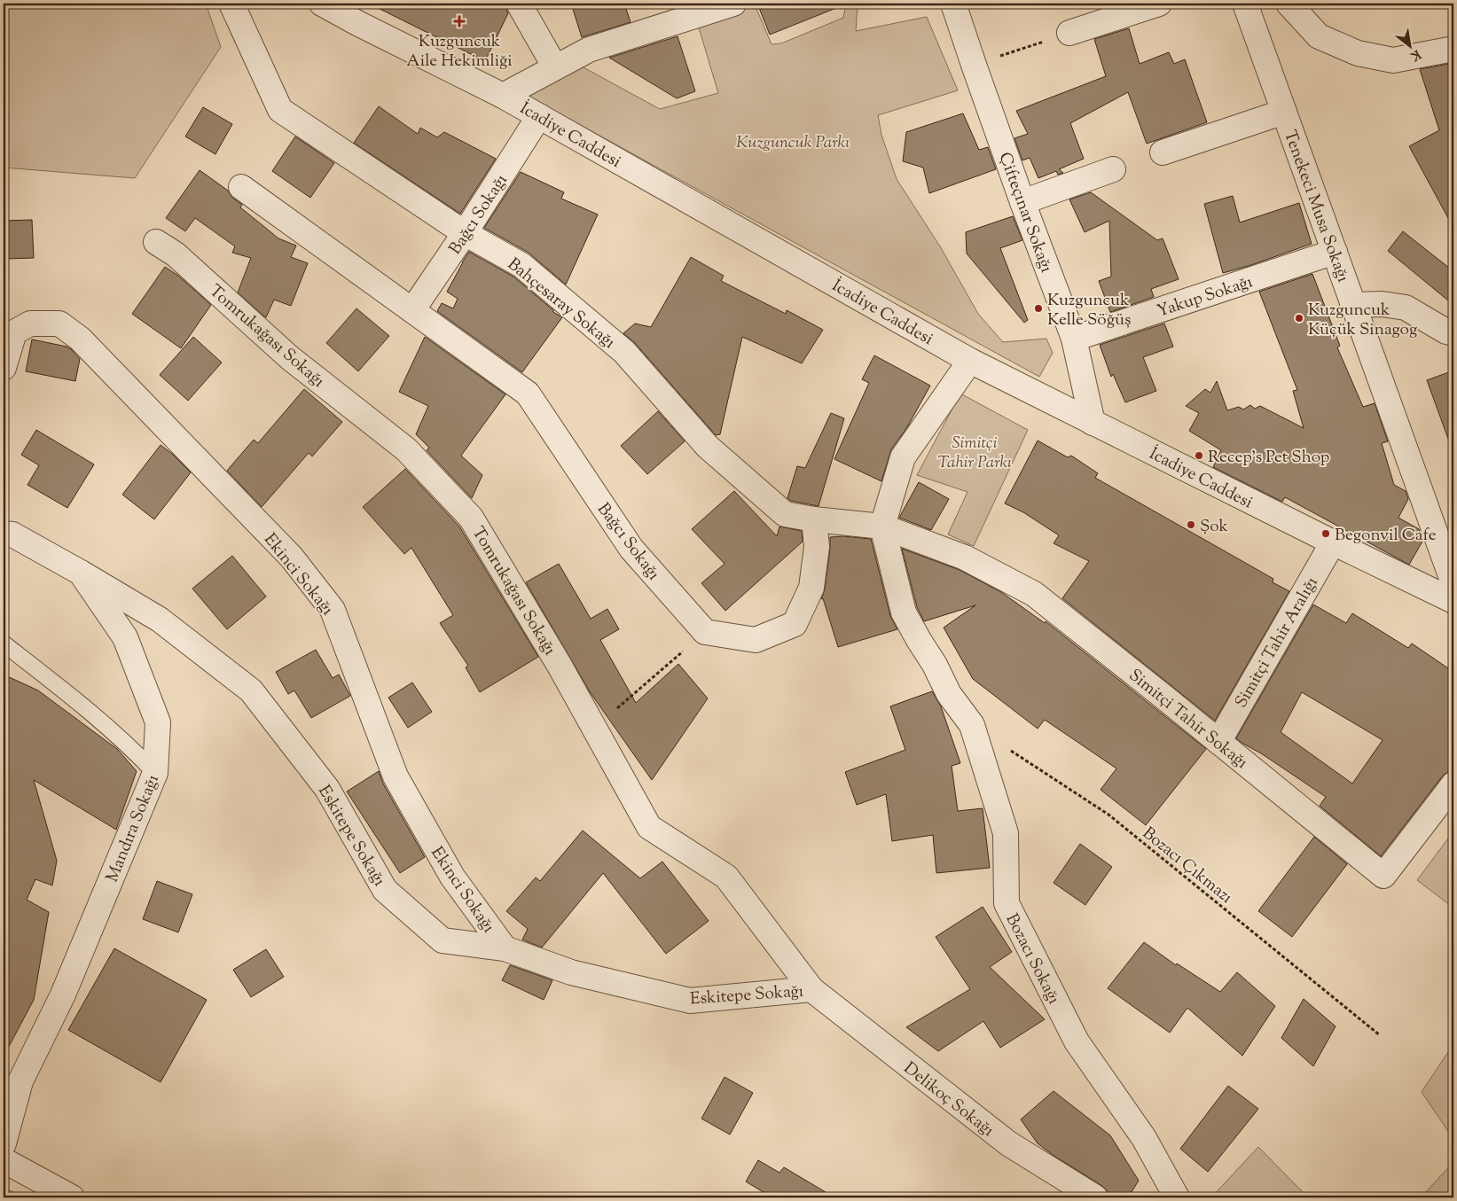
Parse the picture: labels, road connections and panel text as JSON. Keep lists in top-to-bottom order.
{
  "streets": {
    "street": [
      "İcadiye Caddesi",
      "Tenekeci Musa Sokağı",
      "Çifteçınar Sokağı",
      "Bağcı Sokağı",
      "Yakup Sokağı",
      "Bahçesaray Sokağı",
      "Tomrukağası Sokağı",
      "Ekinci Sokağı",
      "Simitçi Tahir Aralığı",
      "Simitçi Tahir Sokağı",
      "Mandıra Sokağı",
      "Eskitepe Sokağı",
      "Bozacı Sokağı",
      "Delikoç Sokağı"
    ],
    "path": ["Bozacı Çıkmazı"]
  },
  "crossings": [
    ["İcadiye Caddesi", "Çifteçınar Sokağı"],
    ["İcadiye Caddesi", "Bağcı Sokağı"],
    ["İcadiye Caddesi", "Simitçi Tahir Aralığı"],
    ["Tenekeci Musa Sokağı", "Yakup Sokağı"],
    ["Çifteçınar Sokağı", "Yakup Sokağı"],
    ["Bağcı Sokağı", "Bahçesaray Sokağı"],
    ["Bahçesaray Sokağı", "Simitçi Tahir Sokağı"],
    ["Bahçesaray Sokağı", "Bozacı Sokağı"],
    ["Tomrukağası Sokağı", "Eskitepe Sokağı"],
    ["Tomrukağası Sokağı", "Delikoç Sokağı"],
    ["Ekinci Sokağı", "Eskitepe Sokağı"],
    ["Simitçi Tahir Aralığı", "Simitçi Tahir Sokağı"],
    ["Simitçi Tahir Sokağı", "Bozacı Sokağı"],
    ["Mandıra Sokağı", "Eskitepe Sokağı"],
    ["Eskitepe Sokağı", "Delikoç Sokağı"]
  ],
  "parks": ["Kuzguncuk Parkı", "Simitçi Tahir Parkı"],
  "places": {
    "health": ["Kuzguncuk Aile Hekimliği"],
    "other": [
      "Kuzguncuk Kelle Söğüş",
      "Kuzguncuk Küçük Sinagog",
      "Recep's Pet Shop",
      "Şok",
      "Begonvil Cafe"
    ]
  },
  "north": "bottom right"
}
